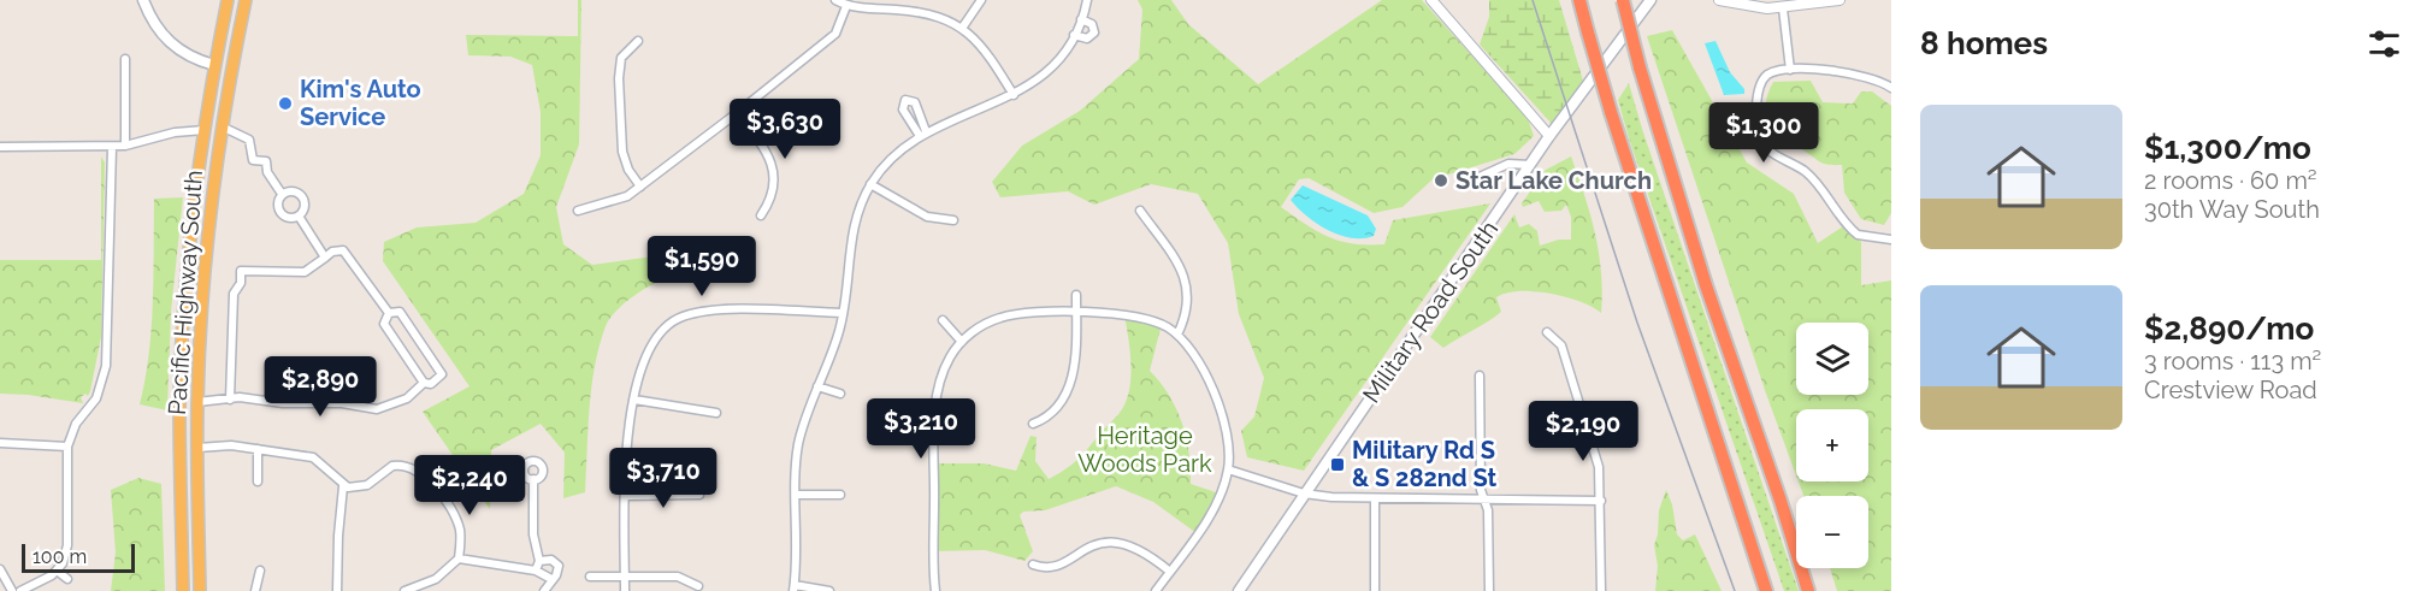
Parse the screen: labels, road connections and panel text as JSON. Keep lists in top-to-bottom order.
{
  "streets": {
    "main road": ["Pacific Highway South", "Military Road South"]
  },
  "parks": ["Heritage Woods Park"],
  "places": {
    "other": ["Kim's Auto Service", "Star Lake Church"],
    "transit": ["Military Rd S & S 282nd St"]
  },
  "scale_bar": "100 m",
  "page": {
    "heading": "8 homes",
    "list": [
      {
        "name": "$1,300/mo",
        "note": "2 rooms · 60 m² · 30th Way South"
      },
      {
        "name": "$2,890/mo",
        "note": "3 rooms · 113 m² · Crestview Road"
      }
    ],
    "price": [
      "$3,630",
      "$1,300",
      "$1,590",
      "$2,890",
      "$3,210",
      "$2,190",
      "$3,710",
      "$2,240"
    ],
    "map_buttons": ["+", "−"],
    "scale": "100 m"
  }
}
